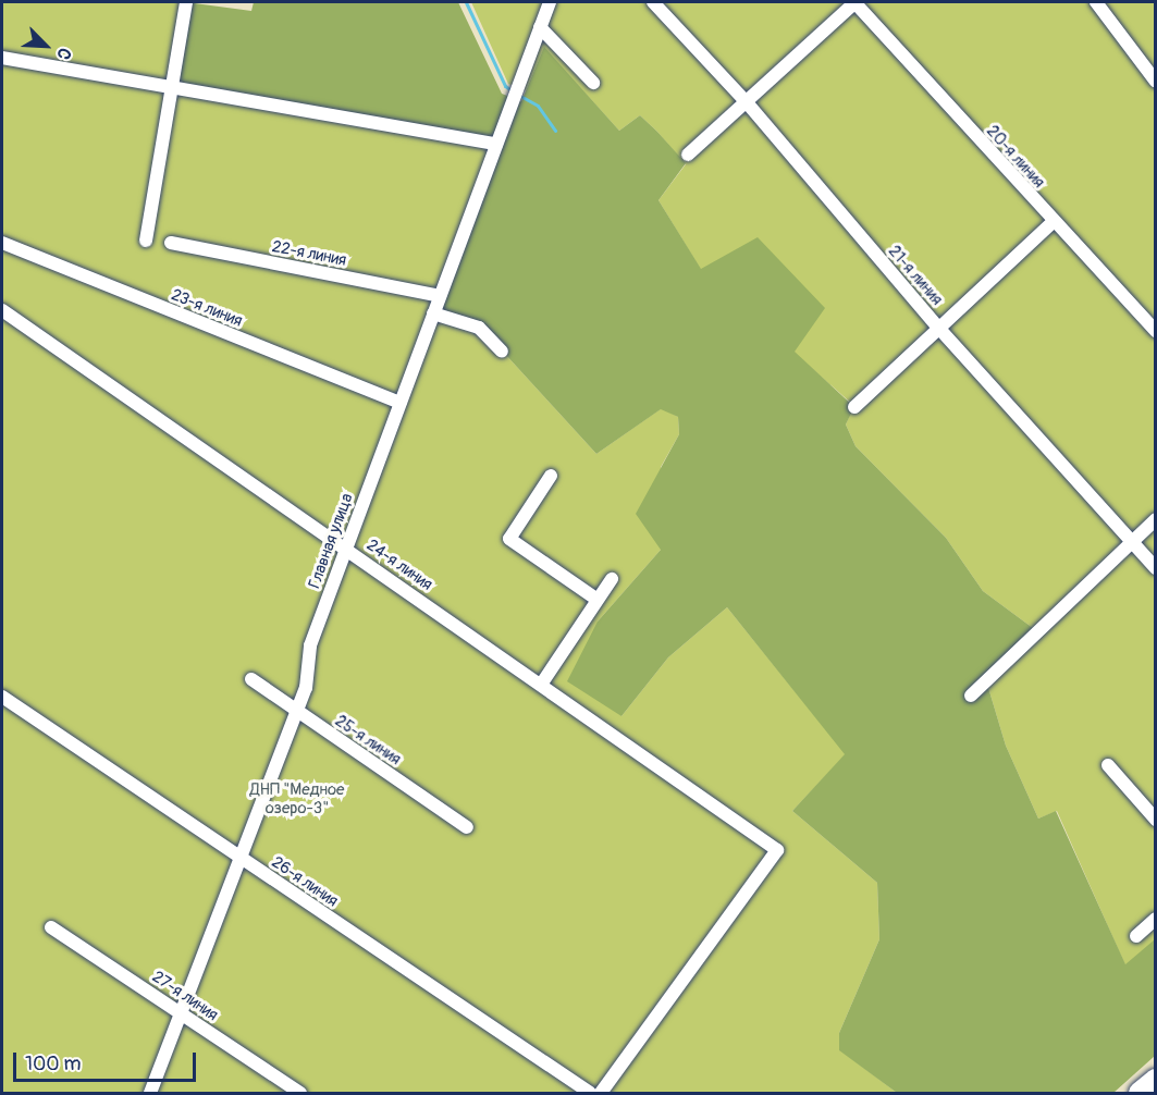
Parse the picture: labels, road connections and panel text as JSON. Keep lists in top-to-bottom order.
{
  "streets": {
    "street": [
      "20-я линия",
      "22-я линия",
      "21-я линия",
      "23-я линия",
      "Главная улица",
      "24-я линия",
      "25-я линия",
      "26-я линия",
      "27-я линия"
    ]
  },
  "crossings": [
    ["22-я линия", "Главная улица"],
    ["23-я линия", "Главная улица"],
    ["Главная улица", "24-я линия"],
    ["Главная улица", "25-я линия"],
    ["Главная улица", "26-я линия"],
    ["Главная улица", "27-я линия"]
  ],
  "parks": ["ДНП \"Медное озеро-3\""],
  "scale_bar": "100 m",
  "north": "bottom right"
}
